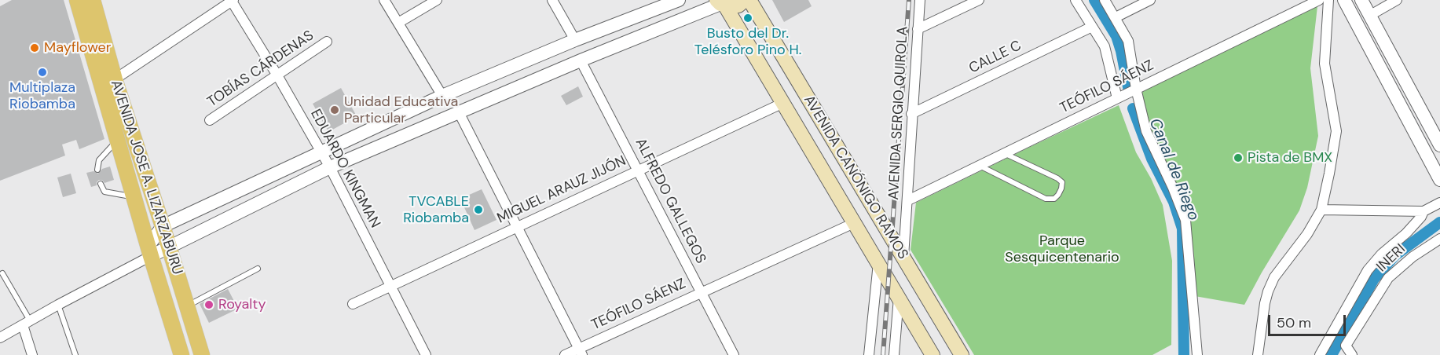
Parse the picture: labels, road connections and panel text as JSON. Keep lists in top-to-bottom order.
{
  "streets": {
    "main road": ["AVENIDA JOSE A. LIZARZABURU", "AVENIDA CANÓNIGO RAMOS"],
    "street": [
      "CALLE C",
      "TOBÍAS CÁRDENAS",
      "TEÓFILO SÁENZ",
      "AVENIDA SERGIO QUIROLA",
      "EDUARDO KINGMAN",
      "MIGUEL ARAUZ JIJÓN",
      "ALFREDO GALLEGOS",
      "INERI"
    ]
  },
  "crossings": [
    ["CALLE C", "AVENIDA SERGIO QUIROLA"],
    ["TOBÍAS CÁRDENAS", "EDUARDO KINGMAN"],
    ["TEÓFILO SÁENZ", "AVENIDA SERGIO QUIROLA"],
    ["TEÓFILO SÁENZ", "AVENIDA CANÓNIGO RAMOS"],
    ["TEÓFILO SÁENZ", "ALFREDO GALLEGOS"],
    ["AVENIDA SERGIO QUIROLA", "AVENIDA CANÓNIGO RAMOS"],
    ["EDUARDO KINGMAN", "MIGUEL ARAUZ JIJÓN"],
    ["AVENIDA CANÓNIGO RAMOS", "MIGUEL ARAUZ JIJÓN"],
    ["MIGUEL ARAUZ JIJÓN", "ALFREDO GALLEGOS"]
  ],
  "water": ["Canal de Riego"],
  "parks": ["Parque Sesquicentenario"],
  "places": [
    "Busto del Dr. Telésforo Pino H.",
    "Mayflower",
    "Multiplaza Riobamba",
    "Unidad Educativa Particular",
    "Pista de BMX",
    "TVCABLE Riobamba",
    "Royalty"
  ],
  "scale_bar": "50 m"
}
